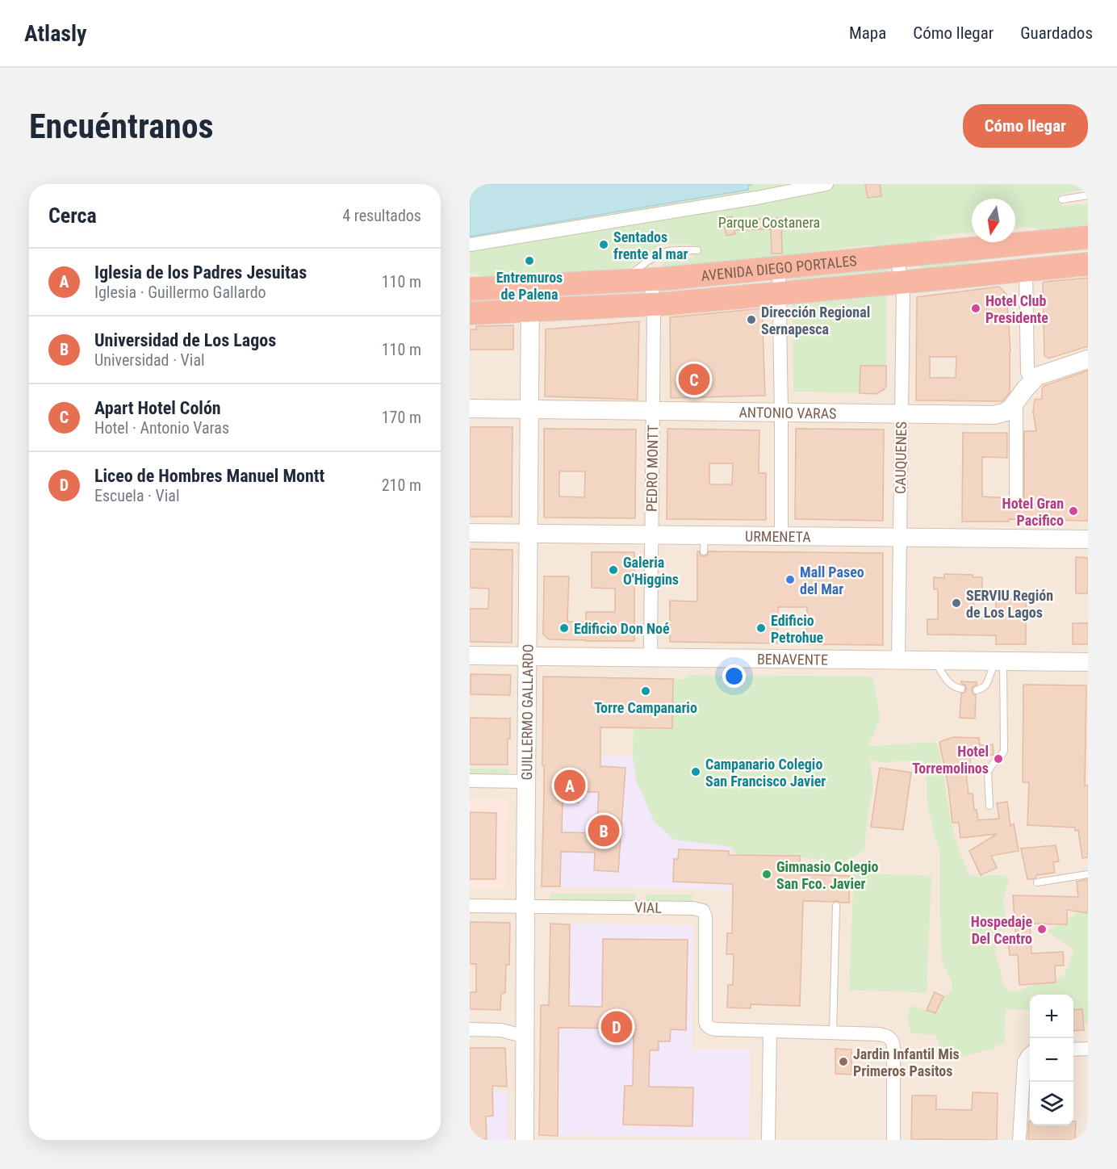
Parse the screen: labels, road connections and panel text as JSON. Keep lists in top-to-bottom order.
{
  "streets": {
    "highway": ["AVENIDA DIEGO PORTALES"],
    "main road": [
      "ANTONIO VARAS",
      "URMENETA",
      "BENAVENTE",
      "GUILLERMO GALLARDO"
    ],
    "street": ["CAUQUENES", "PEDRO MONTT", "VIAL"]
  },
  "crossings": [
    ["AVENIDA DIEGO PORTALES", "CAUQUENES"],
    ["AVENIDA DIEGO PORTALES", "PEDRO MONTT"],
    ["AVENIDA DIEGO PORTALES", "GUILLERMO GALLARDO"],
    ["ANTONIO VARAS", "CAUQUENES"],
    ["ANTONIO VARAS", "PEDRO MONTT"],
    ["ANTONIO VARAS", "GUILLERMO GALLARDO"],
    ["CAUQUENES", "URMENETA"],
    ["CAUQUENES", "BENAVENTE"],
    ["PEDRO MONTT", "URMENETA"],
    ["PEDRO MONTT", "BENAVENTE"],
    ["URMENETA", "GUILLERMO GALLARDO"],
    ["BENAVENTE", "GUILLERMO GALLARDO"],
    ["GUILLERMO GALLARDO", "VIAL"]
  ],
  "parks": ["Parque Costanera"],
  "places": [
    "Sentados frente al mar",
    "Entremuros de Palena",
    "Hotel Club Presidente",
    "Dirección Regional Sernapesca",
    "Hotel Gran Pacifico",
    "Galeria O'Higgins",
    "Mall Paseo del Mar",
    "SERVIU Región de Los Lagos",
    "Edificio Don Noé",
    "Edificio Petrohue",
    "Torre Campanario",
    "Hotel Torremolinos",
    "Campanario Colegio San Francisco Javier",
    "Gimnasio Colegio San Fco. Javier",
    "Hospedaje Del Centro",
    "Jardin Infantil Mis Primeros Pasitos"
  ],
  "north": "bottom",
  "page": {
    "header": "Atlasly",
    "nav": ["Mapa", "Cómo llegar", "Guardados"],
    "buttons": "Cómo llegar",
    "title": "Encuéntranos",
    "heading": ["Cerca", "4 resultados"],
    "list": [
      {
        "mark": "A",
        "name": "Iglesia de los Padres Jesuitas",
        "note": "Iglesia · Guillermo Gallardo",
        "value": "110 m"
      },
      {
        "mark": "B",
        "name": "Universidad de Los Lagos",
        "note": "Universidad · Vial",
        "value": "110 m"
      },
      {
        "mark": "C",
        "name": "Apart Hotel Colón",
        "note": "Hotel · Antonio Varas",
        "value": "170 m"
      },
      {
        "mark": "D",
        "name": "Liceo de Hombres Manuel Montt",
        "note": "Escuela · Vial",
        "value": "210 m"
      }
    ],
    "pins": [
      "C",
      "A",
      "B",
      "D"
    ],
    "map_buttons": ["+", "−"]
  }
}
